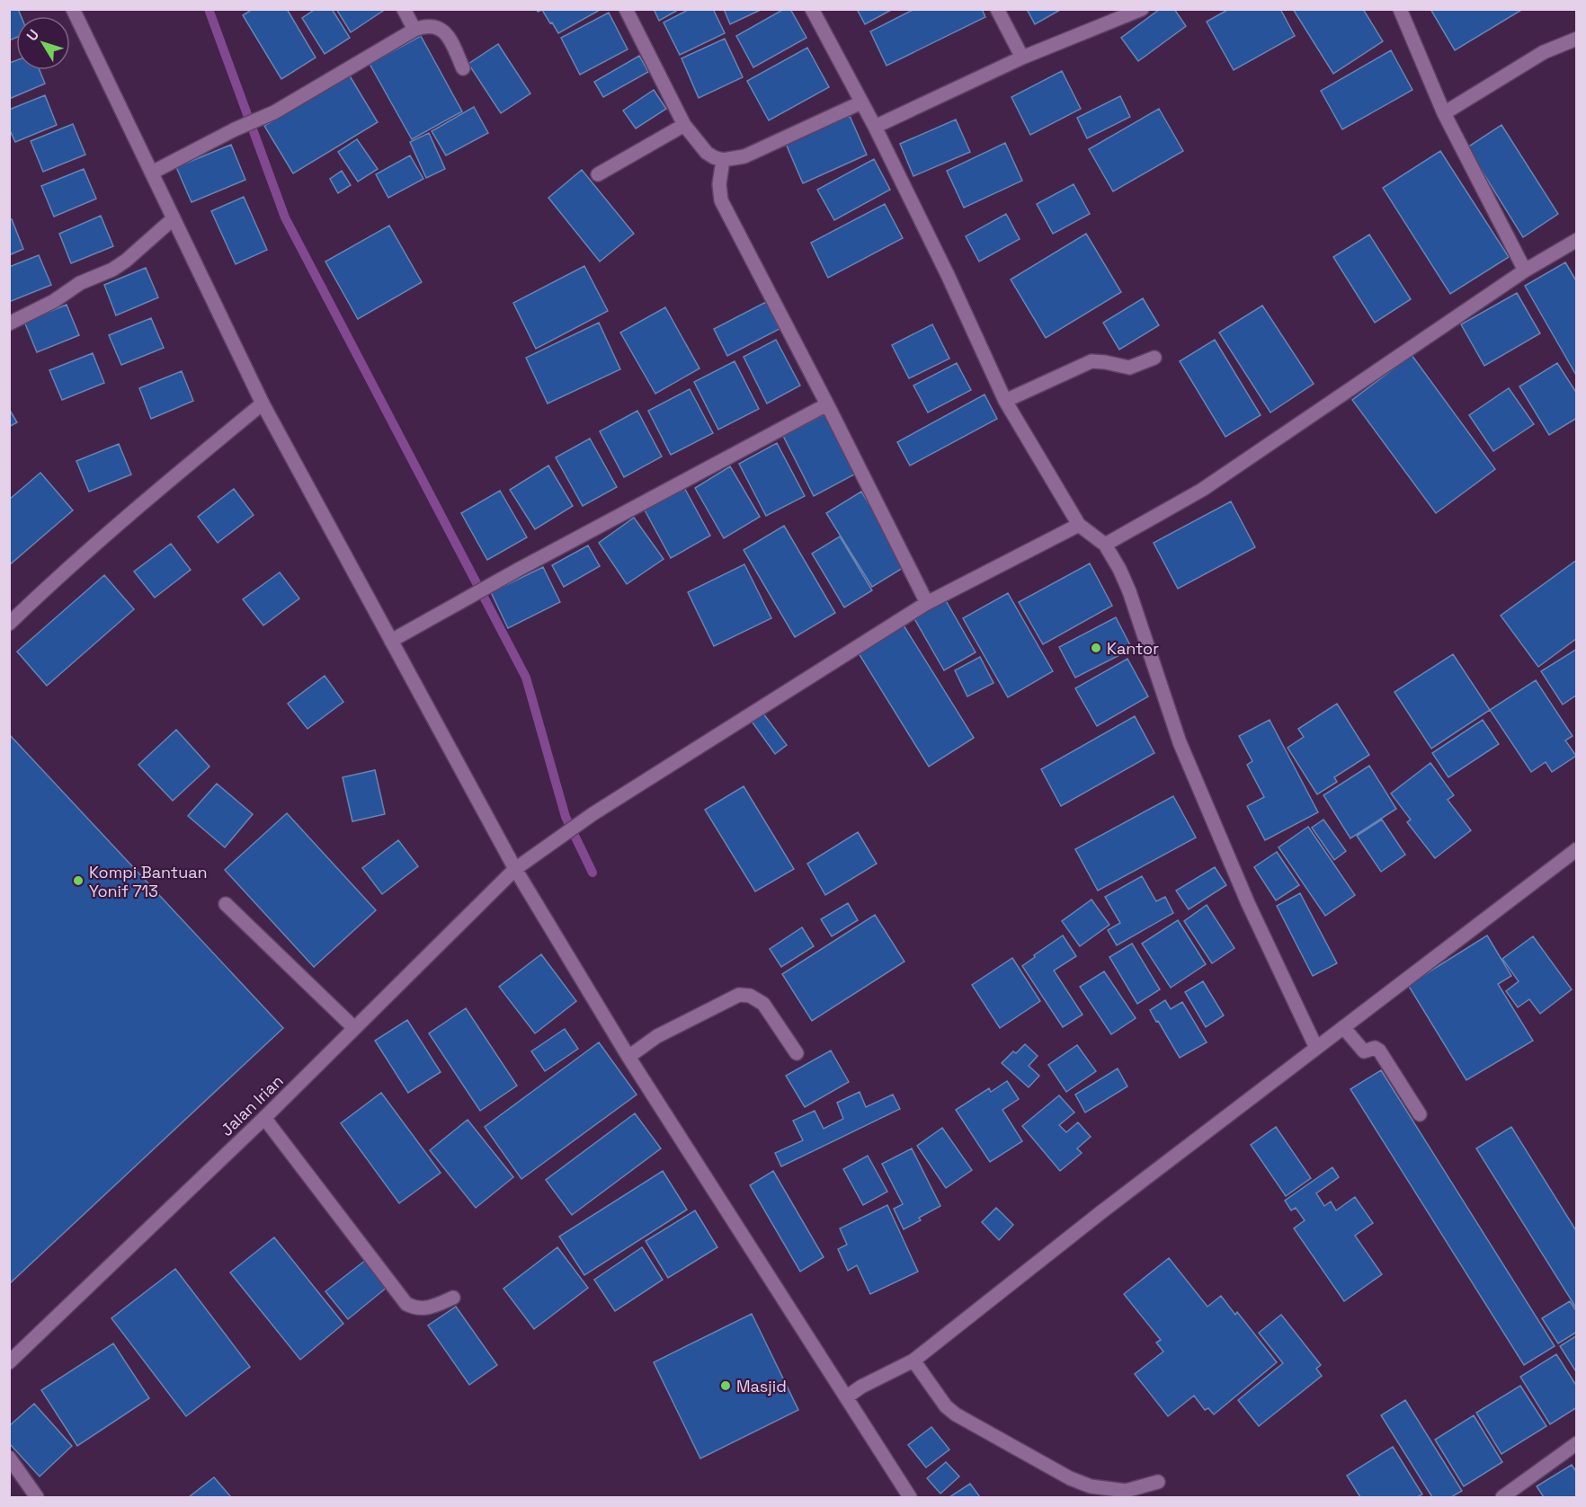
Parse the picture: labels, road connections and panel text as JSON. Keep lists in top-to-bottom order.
{
  "streets": {
    "street": ["Jalan Irian"]
  },
  "places": ["Kantor", "Kompi Bantuan Yonif 713", "Masjid"],
  "north": "top left"
}
